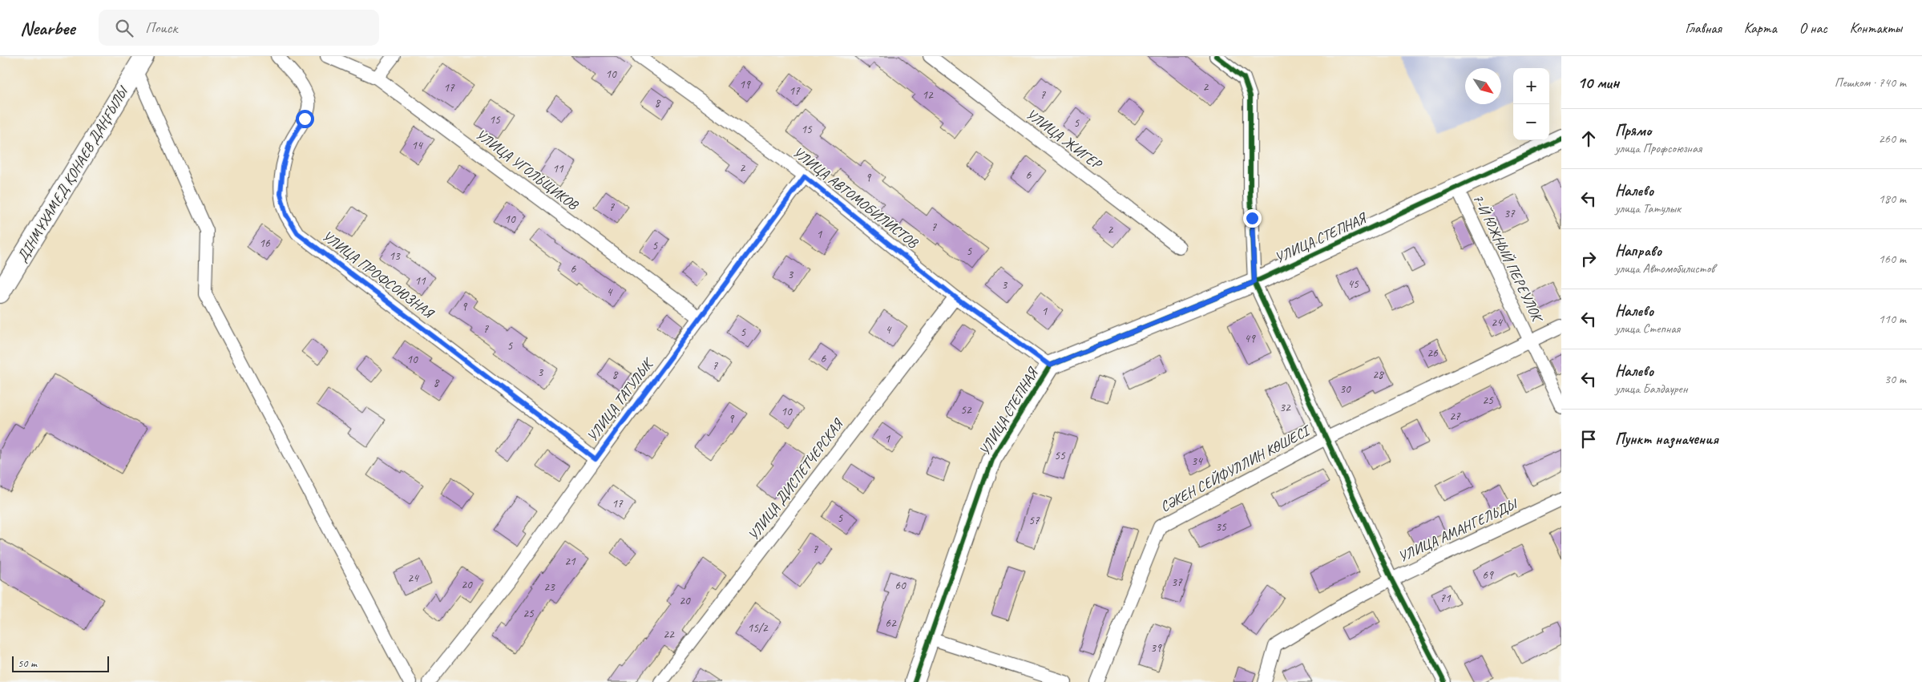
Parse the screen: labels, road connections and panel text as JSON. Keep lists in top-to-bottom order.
{
  "streets": {
    "street": [
      "УЛИЦА ЖИГЕР",
      "УЛИЦА УГОЛЬЩИКОВ",
      "ДІНМҰХАМЕД ҚОНАЕВ ДАҢҒЫЛЫ",
      "УЛИЦА АВТОМОБИЛИСТОВ",
      "УЛИЦА СТЕПНАЯ",
      "7-Й ЮЖНЫЙ ПЕРЕУЛОК",
      "УЛИЦА ПРОФСОЮЗНАЯ",
      "УЛИЦА ТАТУЛЫК",
      "СӘКЕН СЕЙФУЛЛИН КӨШЕСІ",
      "УЛИЦА ДИСПЕТЧЕРСКАЯ",
      "УЛИЦА АМАНГЕЛЬДЫ"
    ]
  },
  "crossings": [
    ["УЛИЦА УГОЛЬЩИКОВ", "УЛИЦА ТАТУЛЫК"],
    ["УЛИЦА АВТОМОБИЛИСТОВ", "УЛИЦА СТЕПНАЯ"],
    ["УЛИЦА АВТОМОБИЛИСТОВ", "УЛИЦА ТАТУЛЫК"],
    ["УЛИЦА АВТОМОБИЛИСТОВ", "УЛИЦА ДИСПЕТЧЕРСКАЯ"],
    ["УЛИЦА СТЕПНАЯ", "7-Й ЮЖНЫЙ ПЕРЕУЛОК"],
    ["7-Й ЮЖНЫЙ ПЕРЕУЛОК", "СӘКЕН СЕЙФУЛЛИН КӨШЕСІ"],
    ["УЛИЦА ПРОФСОЮЗНАЯ", "УЛИЦА ТАТУЛЫК"]
  ],
  "house_numbers": [
    "10",
    "19",
    "2",
    "17",
    "17",
    "12",
    "7",
    "8",
    "15",
    "5",
    "15",
    "14",
    "2",
    "11",
    "6",
    "9",
    "7",
    "37",
    "10",
    "7",
    "2",
    "1",
    "16",
    "5",
    "5",
    "13",
    "6",
    "3",
    "11",
    "45",
    "3",
    "4",
    "9",
    "1",
    "24",
    "7",
    "4",
    "5",
    "49",
    "5",
    "26",
    "6",
    "10",
    "7",
    "3",
    "8",
    "28",
    "8",
    "30",
    "25",
    "32",
    "52",
    "10",
    "27",
    "9",
    "1",
    "55",
    "34",
    "17",
    "5",
    "57",
    "35",
    "7",
    "21",
    "69",
    "24",
    "37",
    "20",
    "60",
    "23",
    "71",
    "20",
    "25",
    "62",
    "15/2",
    "22",
    "39"
  ],
  "scale_bar": "50 m",
  "north": "bottom right",
  "page": {
    "header": "Nearbee",
    "search": "Поиск",
    "nav": [
      "Главная",
      "Карта",
      "О нас",
      "Контакты"
    ],
    "heading": ["10 мин", "Пешком · 740 m"],
    "map_buttons": ["+", "−"],
    "list": [
      ["Прямо", "улица Профсоюзная", "260 m"],
      ["Налево", "улица Татулык", "180 m"],
      ["Направо", "улица Автомобилистов", "160 m"],
      ["Налево", "улица Степная", "110 m"],
      ["Налево", "улица Балдаурен", "30 m"],
      "Пункт назначения"
    ],
    "scale": "50 m"
  }
}
